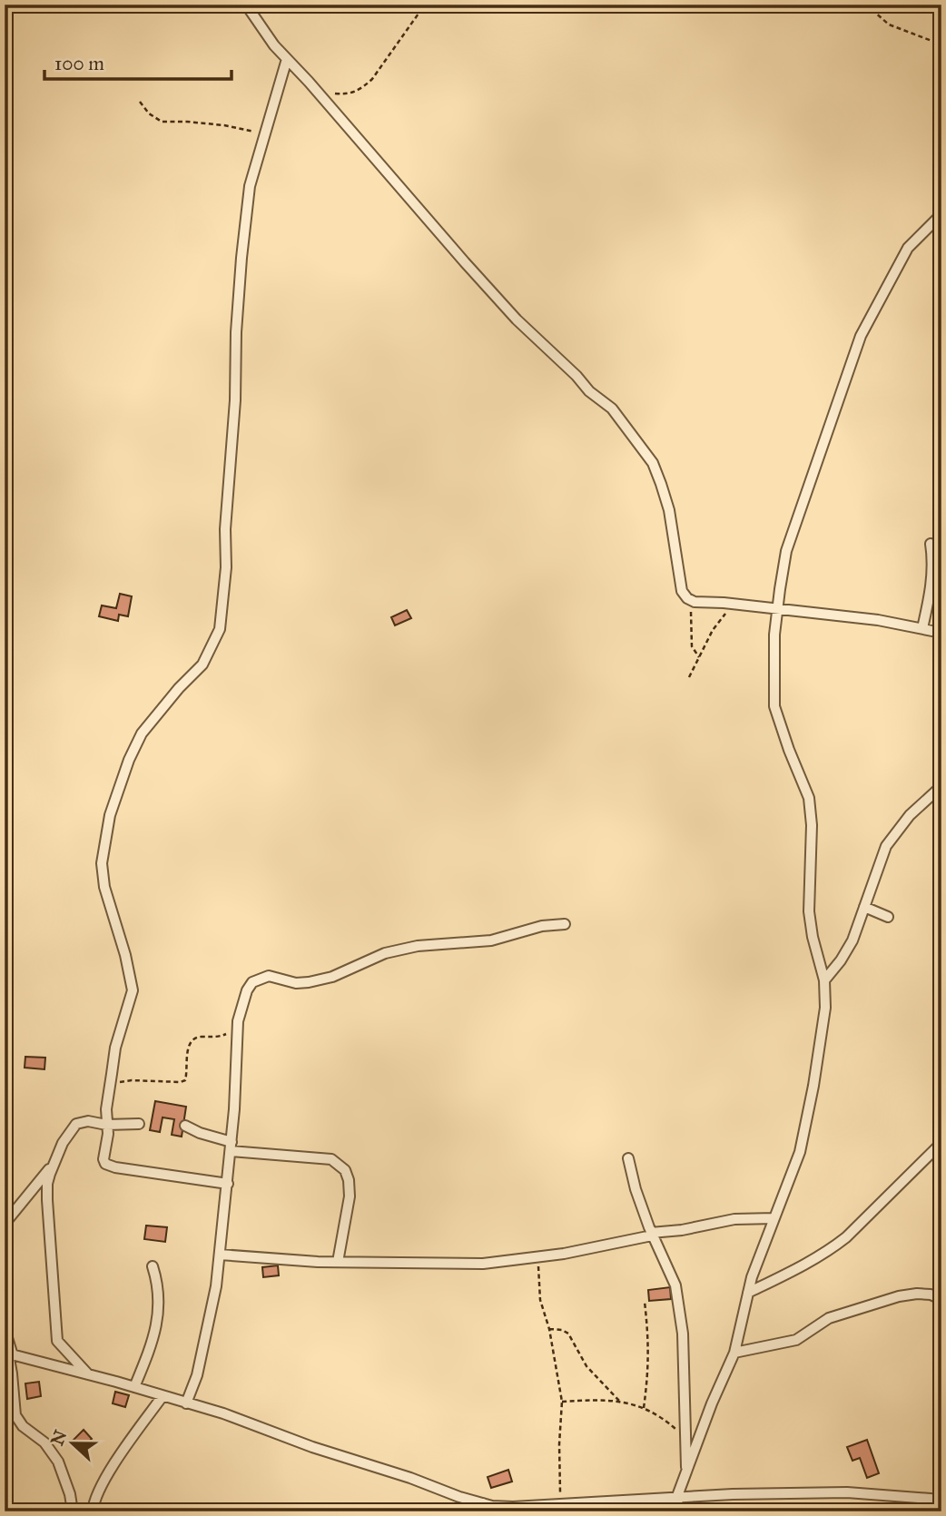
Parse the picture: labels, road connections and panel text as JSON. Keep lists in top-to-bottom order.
{
  "scale_bar": "100 m",
  "north": "left"
}
